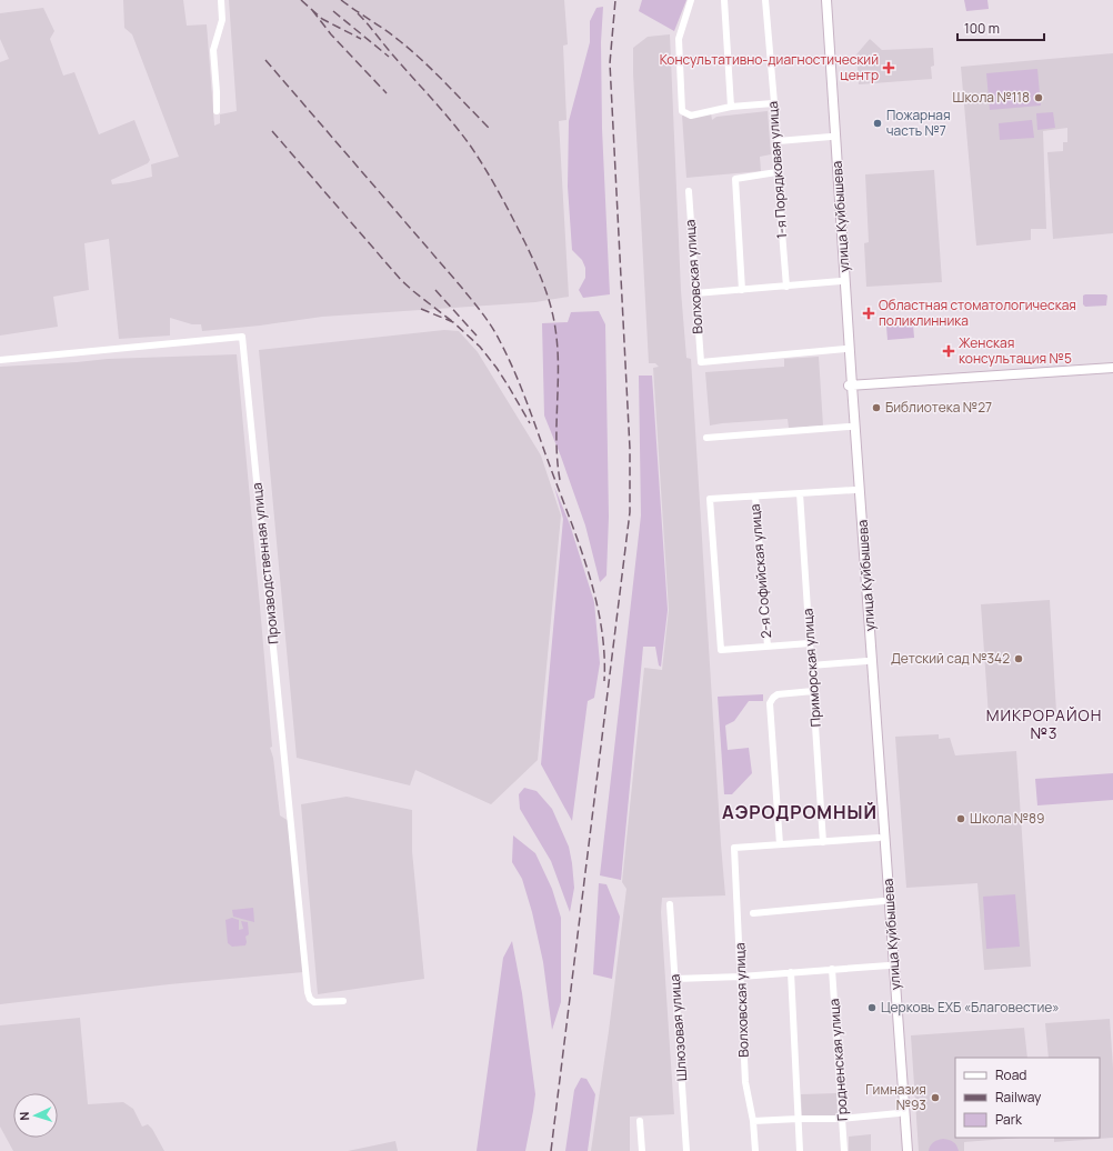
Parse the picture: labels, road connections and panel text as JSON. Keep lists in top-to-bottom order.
{
  "streets": {
    "main road": ["улица Куйбышева"],
    "street": [
      "1-я Порядковая улица",
      "Волховская улица",
      "Производственная улица",
      "2-я Софийская улица",
      "Приморская улица",
      "Шлюзовая улица",
      "Гродненская улица"
    ]
  },
  "crossings": [
    ["улица Куйбышева", "Волховская улица"]
  ],
  "districts": ["МИКРОРАЙОН №3", "АЭРОДРОМНЫЙ"],
  "places": {
    "health": ["Консультативно-диагностический центр", "Областная стоматологическая поликлинника", "Женская консультация №5"],
    "other": [
      "Школа №118",
      "Пожарная часть №7",
      "Библиотека №27",
      "Детский сад №342",
      "Школа №89",
      "Церковь ЕХБ «Благовестие»",
      "Гимназия №93"
    ]
  },
  "legend": ["Road", "Railway", "Park"],
  "scale_bar": "100 m",
  "north": "left"
}
